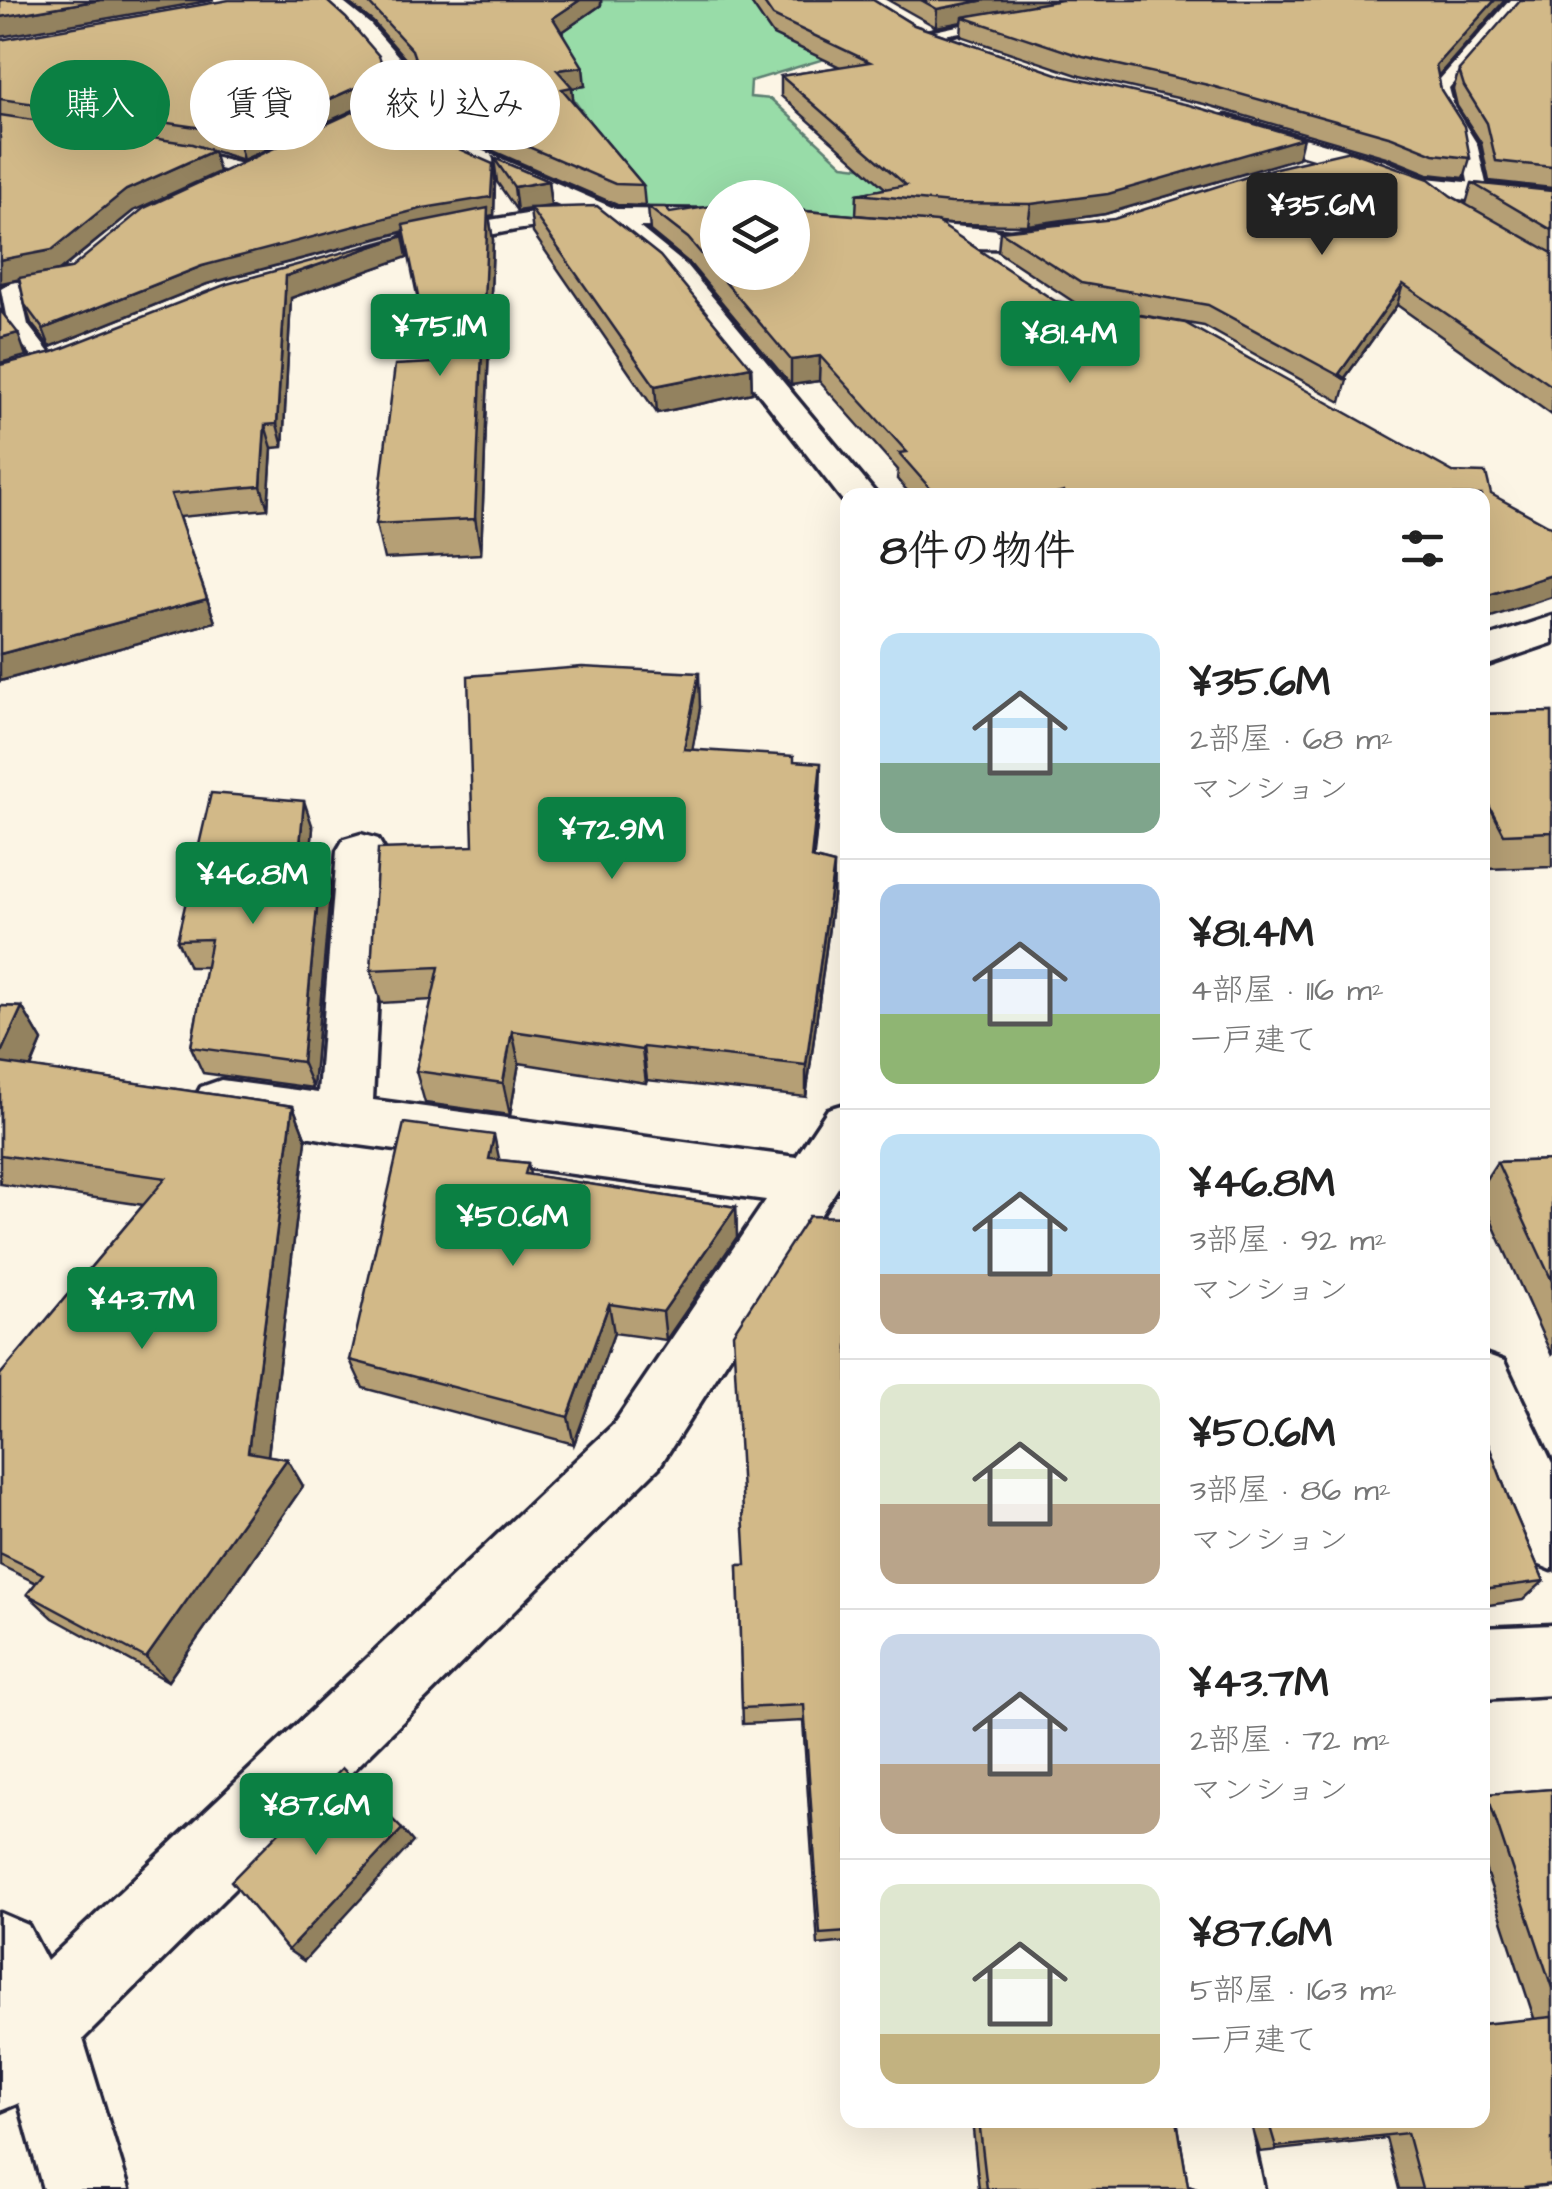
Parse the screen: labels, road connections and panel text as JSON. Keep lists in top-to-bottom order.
{
  "page": {
    "chip": ["購入", "賃貸", "絞り込み"],
    "price": [
      "¥35.6M",
      "¥75.1M",
      "¥81.4M",
      "¥72.9M",
      "¥46.8M",
      "¥50.6M",
      "¥43.7M",
      "¥87.6M"
    ],
    "heading": "8件の物件",
    "list": [
      {
        "name": "¥35.6M",
        "note": "2部屋 · 68 m² · マンション"
      },
      {
        "name": "¥81.4M",
        "note": "4部屋 · 116 m² · 一戸建て"
      },
      {
        "name": "¥46.8M",
        "note": "3部屋 · 92 m² · マンション"
      },
      {
        "name": "¥50.6M",
        "note": "3部屋 · 86 m² · マンション"
      },
      {
        "name": "¥43.7M",
        "note": "2部屋 · 72 m² · マンション"
      },
      {
        "name": "¥87.6M",
        "note": "5部屋 · 163 m² · 一戸建て"
      }
    ]
  }
}
